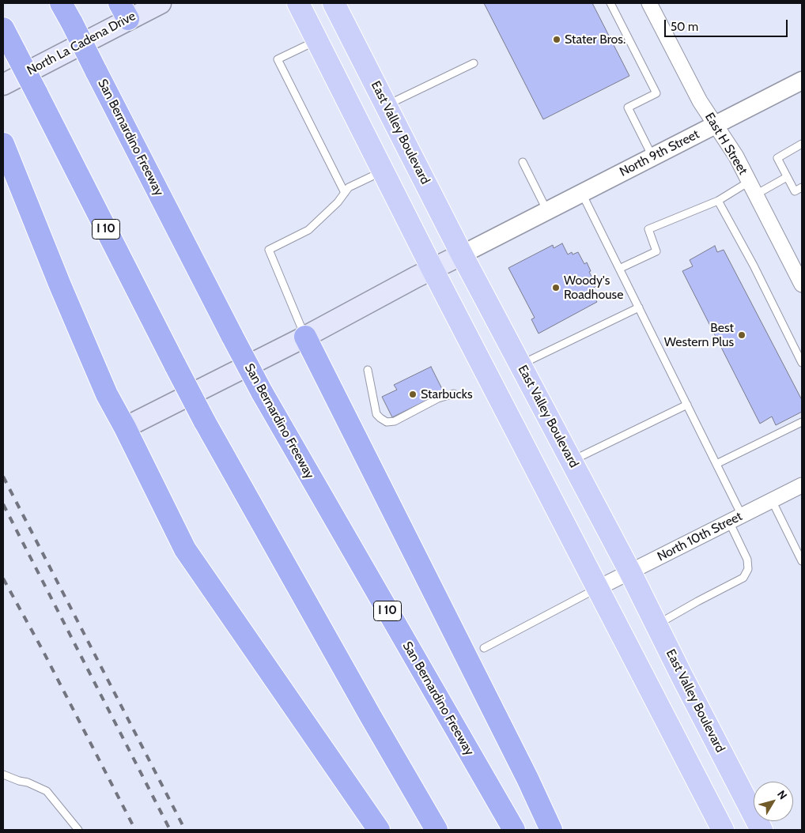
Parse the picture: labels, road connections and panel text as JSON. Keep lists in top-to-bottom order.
{
  "streets": {
    "highway": ["San Bernardino Freeway", "I 10"],
    "main road": ["North La Cadena Drive", "East Valley Boulevard"],
    "street": ["East H Street", "North 9th Street", "North 10th Street"]
  },
  "crossings": [
    ["East Valley Boulevard", "North 9th Street"],
    ["East Valley Boulevard", "North 10th Street"],
    ["East H Street", "North 9th Street"]
  ],
  "places": [
    "Stater Bros.",
    "Woody's Roadhouse",
    "Best Western Plus",
    "Starbucks"
  ],
  "scale_bar": "50 m",
  "north": "top right"
}
